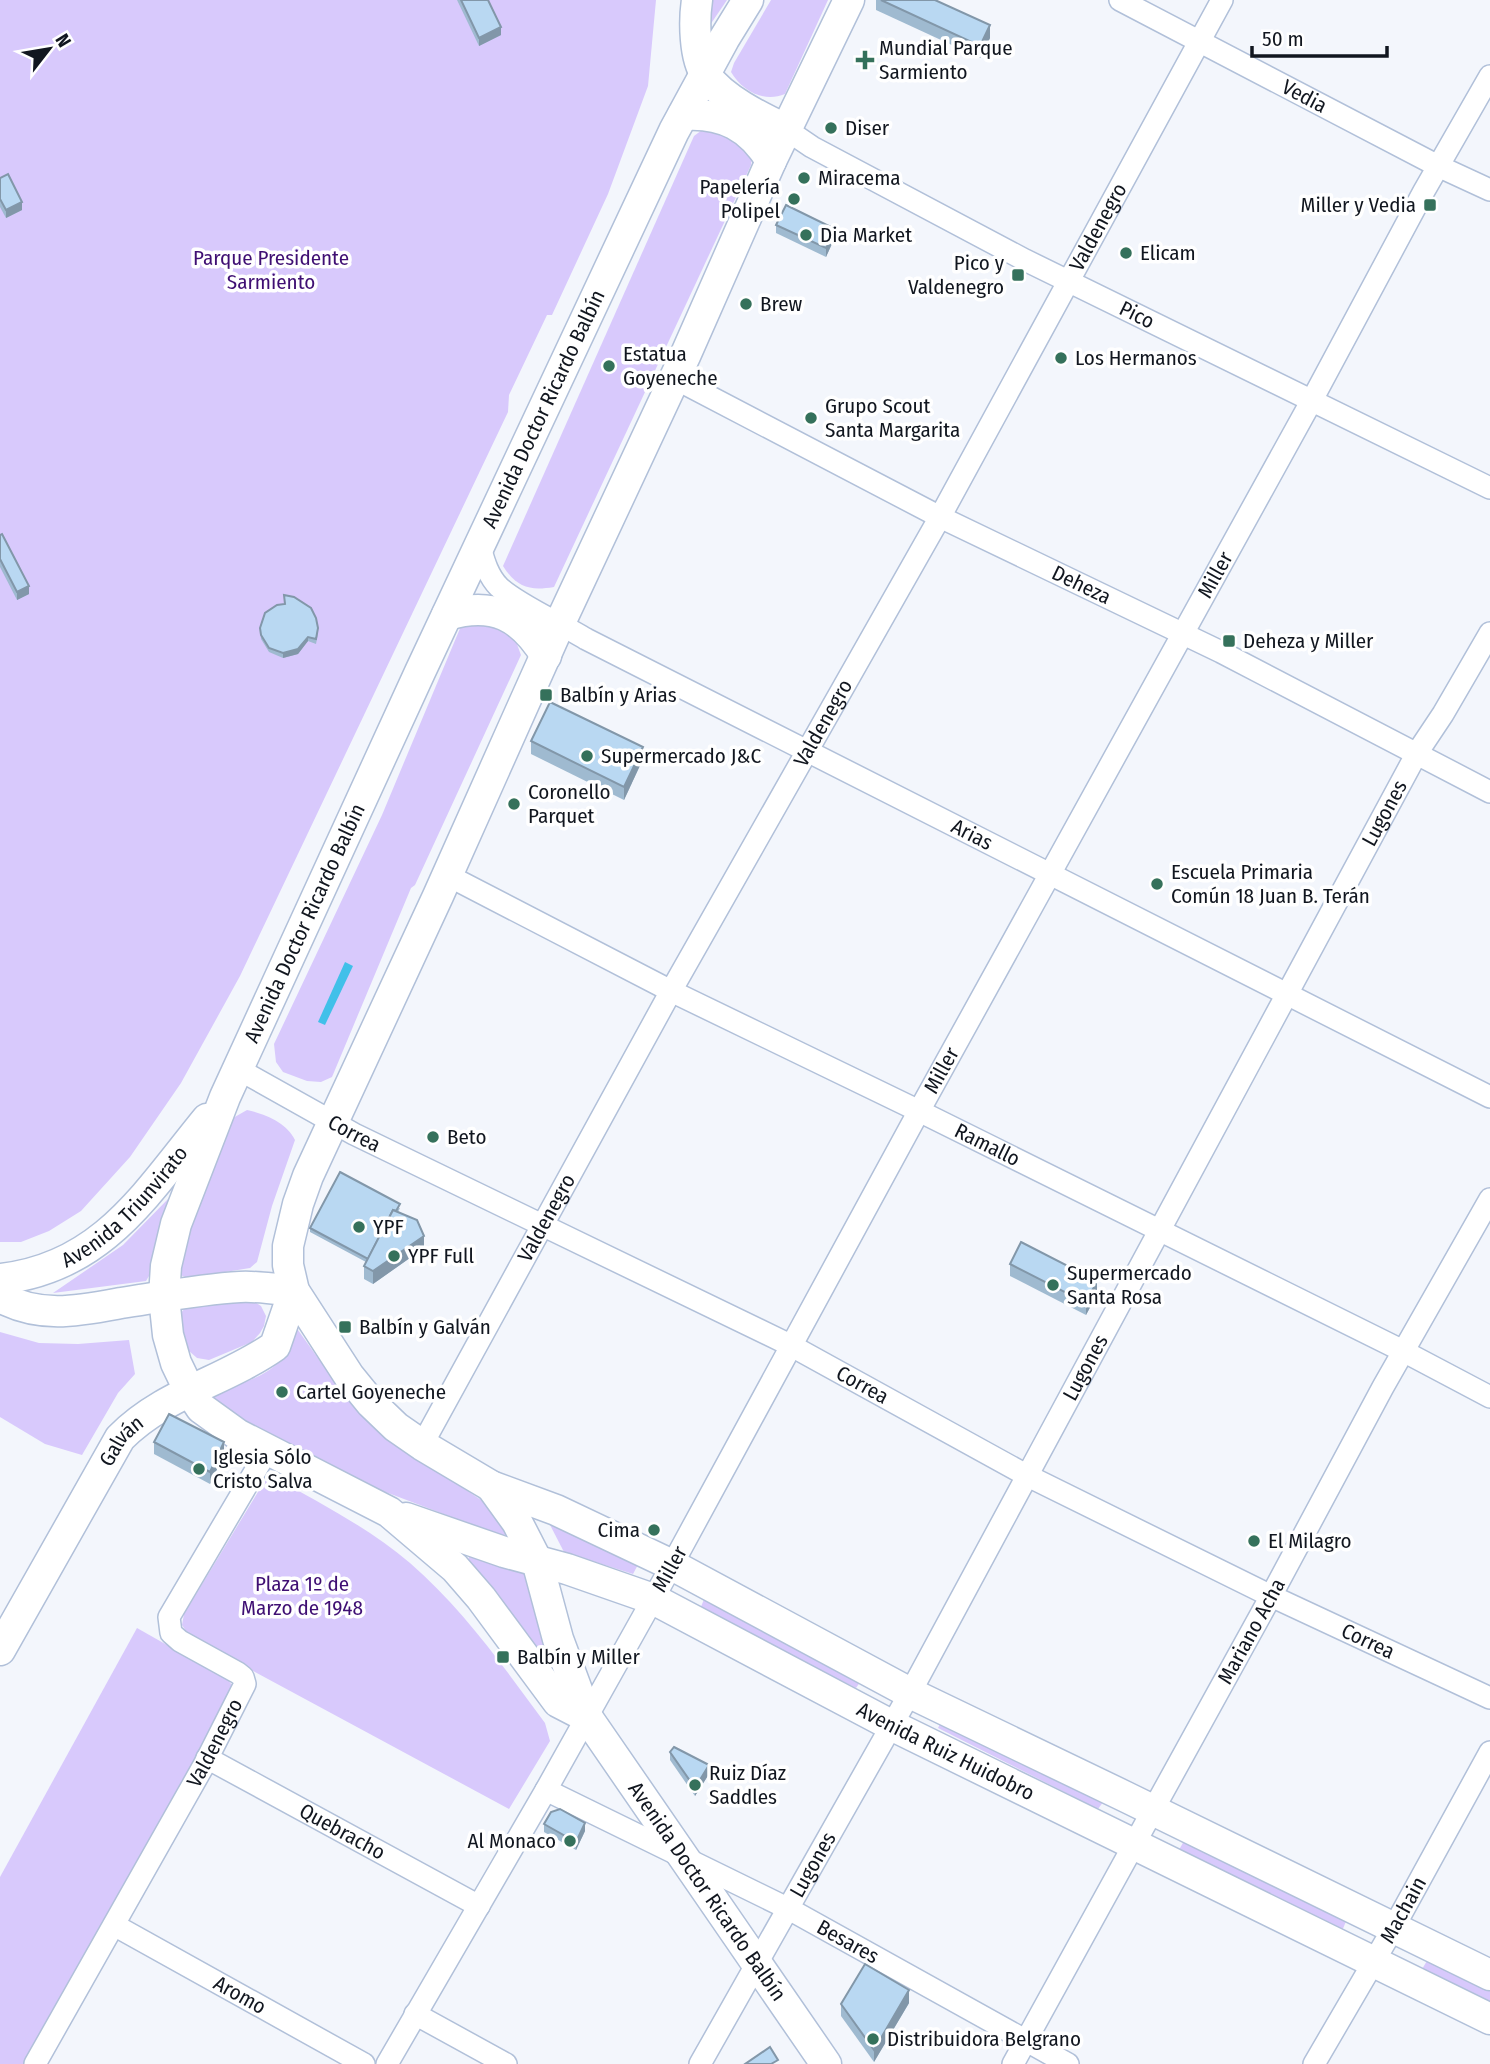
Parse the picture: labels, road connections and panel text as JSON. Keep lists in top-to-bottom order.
{
  "streets": {
    "main road": [
      "Avenida Doctor Ricardo Balbín",
      "Avenida Triunvirato",
      "Galván",
      "Avenida Ruiz Huidobro"
    ],
    "street": [
      "Vedia",
      "Valdenegro",
      "Pico",
      "Miller",
      "Deheza",
      "Lugones",
      "Arias",
      "Correa",
      "Ramallo",
      "Mariano Acha",
      "Quebracho",
      "Machain",
      "Besares",
      "Aromo"
    ]
  },
  "crossings": [
    ["Vedia", "Valdenegro"],
    ["Vedia", "Miller"],
    ["Valdenegro", "Pico"],
    ["Valdenegro", "Avenida Doctor Ricardo Balbín"],
    ["Valdenegro", "Deheza"],
    ["Valdenegro", "Arias"],
    ["Valdenegro", "Correa"],
    ["Valdenegro", "Ramallo"],
    ["Valdenegro", "Avenida Ruiz Huidobro"],
    ["Valdenegro", "Quebracho"],
    ["Valdenegro", "Aromo"],
    ["Pico", "Miller"],
    ["Avenida Doctor Ricardo Balbín", "Miller"],
    ["Avenida Doctor Ricardo Balbín", "Lugones"],
    ["Avenida Doctor Ricardo Balbín", "Arias"],
    ["Avenida Doctor Ricardo Balbín", "Correa"],
    ["Avenida Doctor Ricardo Balbín", "Avenida Triunvirato"],
    ["Avenida Doctor Ricardo Balbín", "Galván"],
    ["Avenida Doctor Ricardo Balbín", "Avenida Ruiz Huidobro"],
    ["Avenida Doctor Ricardo Balbín", "Besares"],
    ["Miller", "Deheza"],
    ["Miller", "Arias"],
    ["Miller", "Correa"],
    ["Miller", "Ramallo"],
    ["Miller", "Avenida Ruiz Huidobro"],
    ["Miller", "Quebracho"],
    ["Miller", "Besares"],
    ["Deheza", "Lugones"],
    ["Lugones", "Arias"],
    ["Lugones", "Correa"],
    ["Lugones", "Ramallo"],
    ["Lugones", "Avenida Ruiz Huidobro"],
    ["Lugones", "Besares"],
    ["Correa", "Mariano Acha"],
    ["Ramallo", "Mariano Acha"],
    ["Mariano Acha", "Avenida Ruiz Huidobro"],
    ["Mariano Acha", "Besares"],
    ["Avenida Ruiz Huidobro", "Machain"]
  ],
  "parks": ["Parque Presidente Sarmiento", "Plaza 1º de Marzo de 1948"],
  "places": {
    "health": ["Mundial Parque Sarmiento"],
    "other": [
      "Diser",
      "Miracema",
      "Papelería Polipel",
      "Dia Market",
      "Elicam",
      "Brew",
      "Los Hermanos",
      "Estatua Goyeneche",
      "Grupo Scout Santa Margarita",
      "Supermercado J&C",
      "Coronello Parquet",
      "Escuela Primaria Común 18 Juan B. Terán",
      "Beto",
      "YPF",
      "YPF Full",
      "Supermercado Santa Rosa",
      "Cartel Goyeneche",
      "Iglesia Sólo Cristo Salva",
      "Cima",
      "El Milagro",
      "Ruiz Díaz Saddles",
      "Al Monaco",
      "Distribuidora Belgrano"
    ],
    "transit": [
      "Miller y Vedia",
      "Pico y Valdenegro",
      "Deheza y Miller",
      "Balbín y Arias",
      "Balbín y Galván",
      "Balbín y Miller"
    ]
  },
  "scale_bar": "50 m",
  "north": "top right"
}
